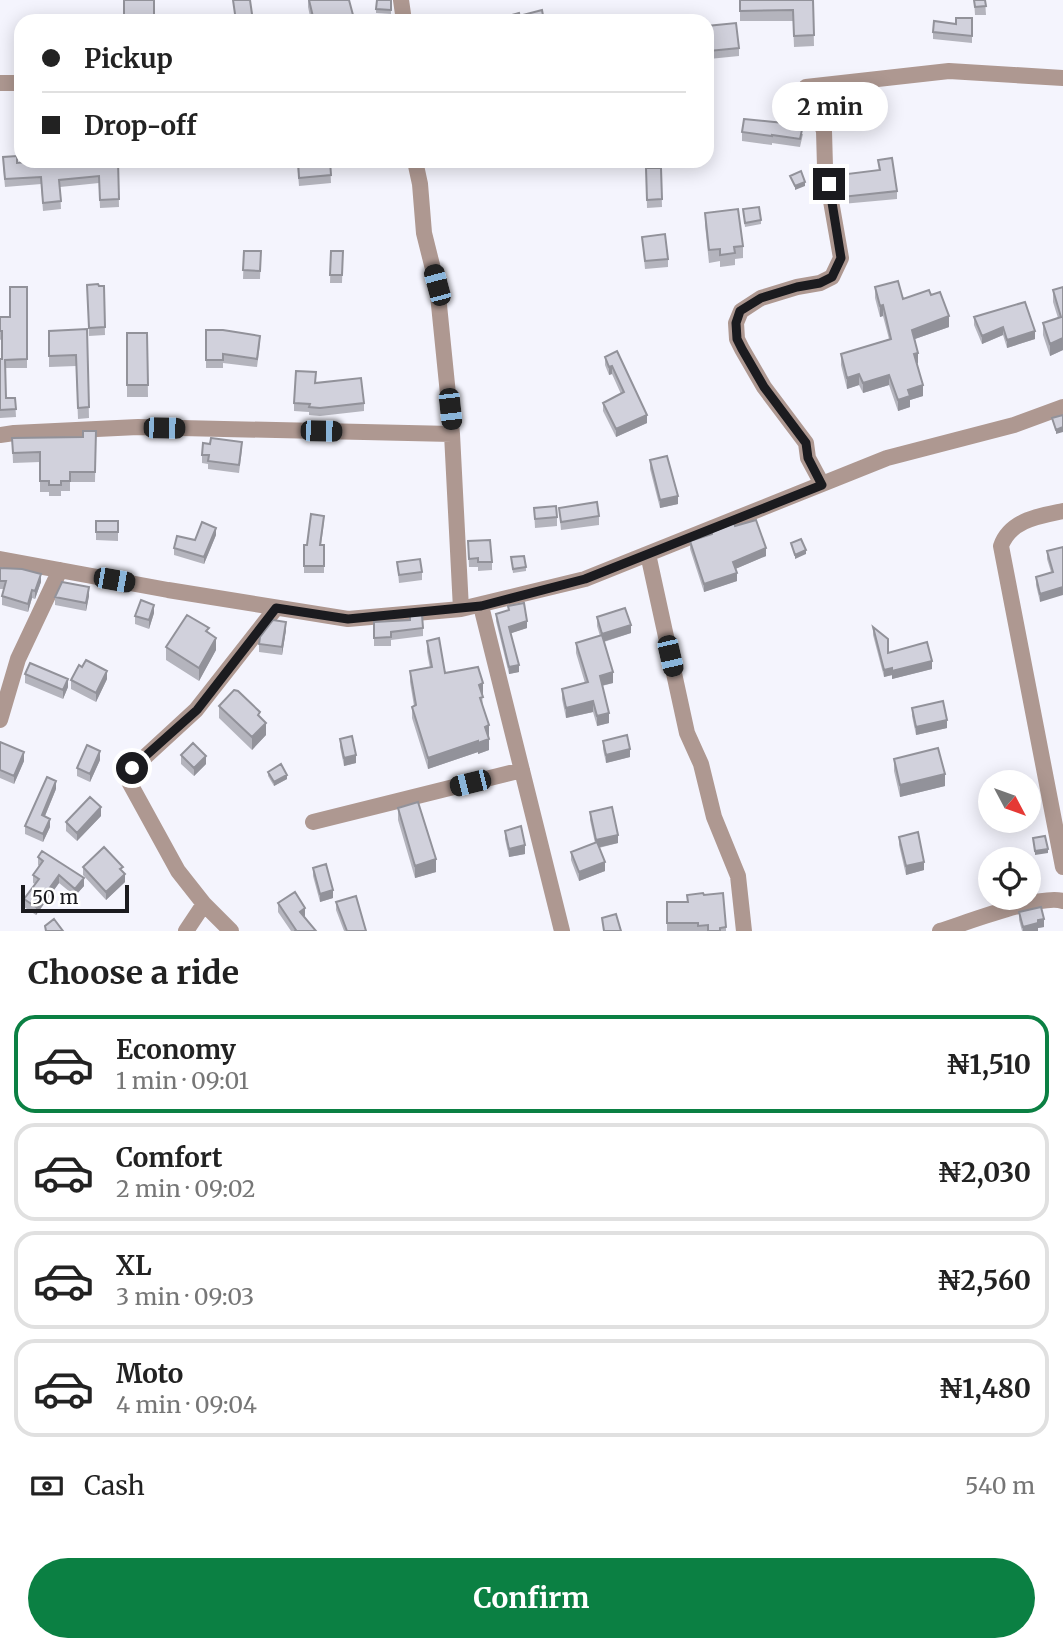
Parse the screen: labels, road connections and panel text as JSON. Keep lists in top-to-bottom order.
{
  "scale_bar": "50 m",
  "north": "bottom right",
  "page": {
    "banner": ["Pickup", "Drop-off"],
    "bubble": "2 min",
    "scale": "50 m",
    "heading": "Choose a ride",
    "list": [
      {
        "name": "Economy",
        "note": "1 min · 09:01",
        "value": "₦1,510"
      },
      {
        "name": "Comfort",
        "note": "2 min · 09:02",
        "value": "₦2,030"
      },
      {
        "name": "XL",
        "note": "3 min · 09:03",
        "value": "₦2,560"
      },
      {
        "name": "Moto",
        "note": "4 min · 09:04",
        "value": "₦1,480"
      }
    ],
    "pay": ["Cash", "540 m"],
    "buttons": "Confirm"
  }
}
